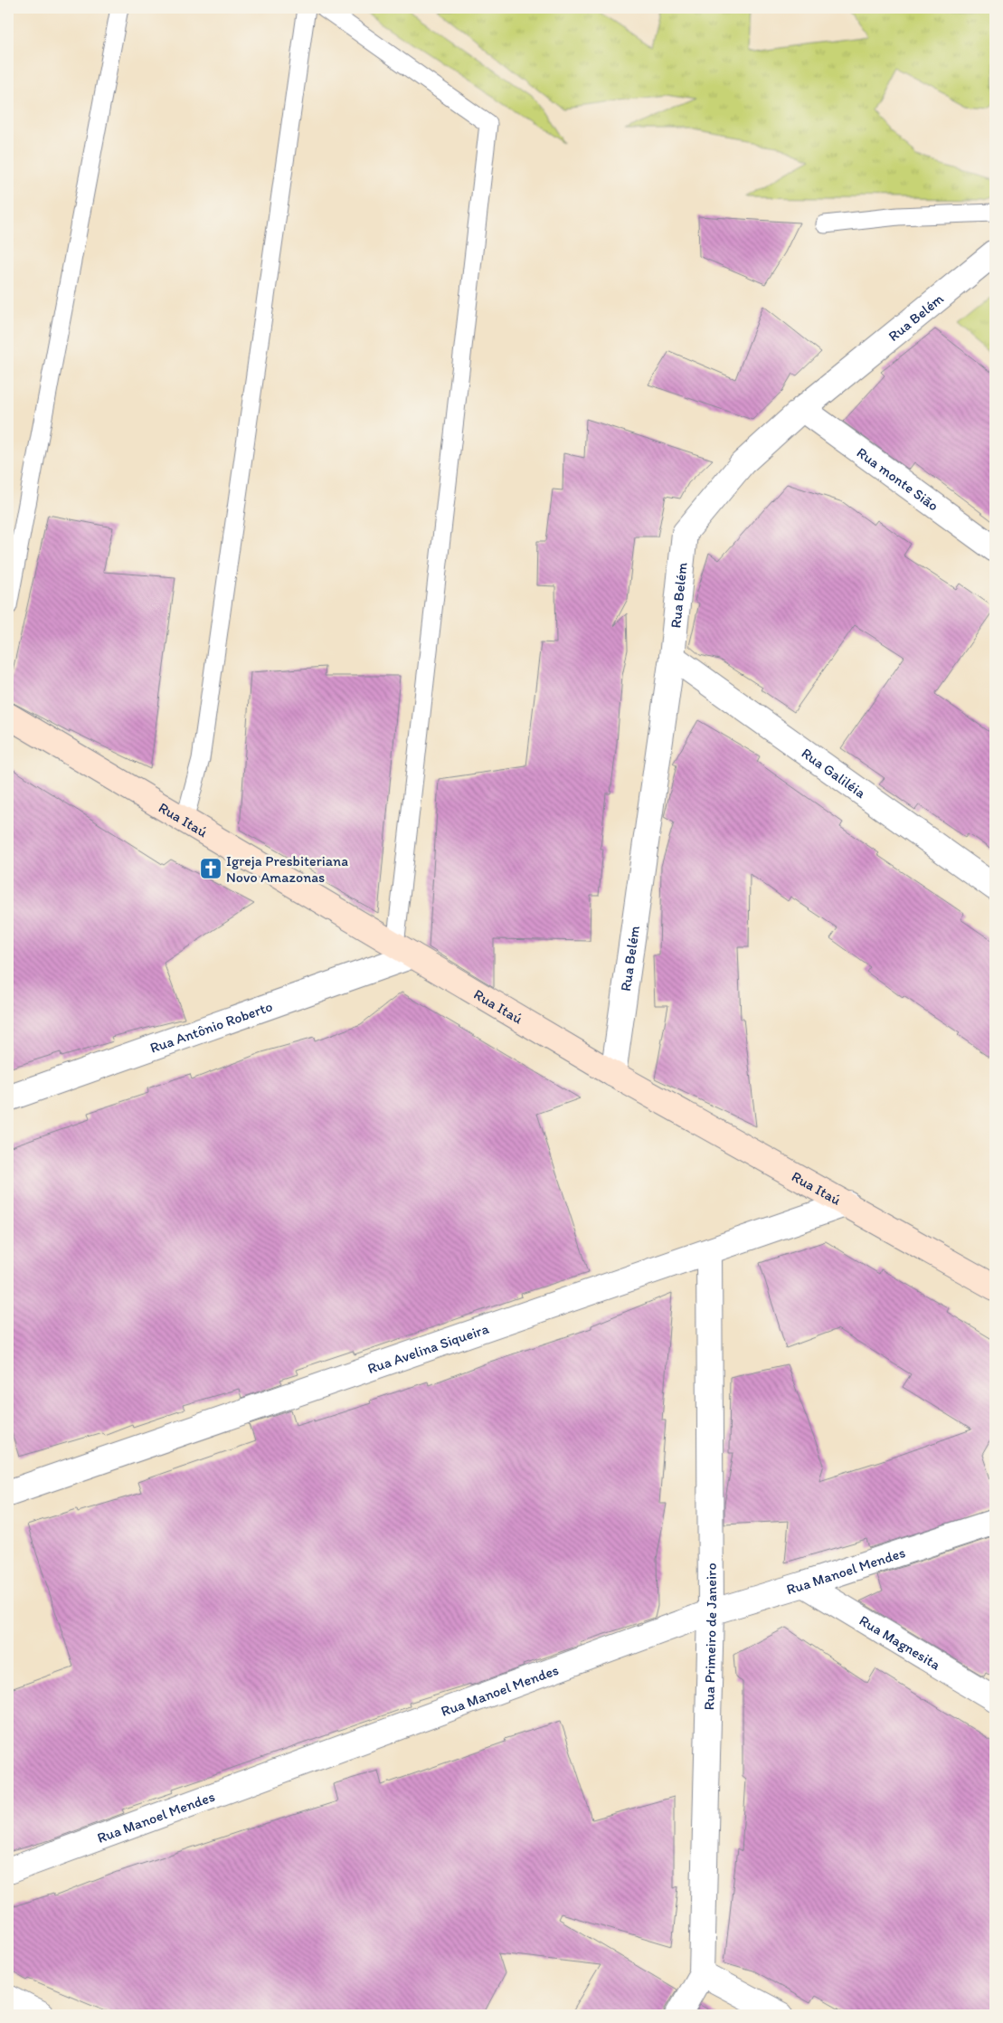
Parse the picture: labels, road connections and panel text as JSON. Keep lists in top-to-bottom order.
{
  "streets": {
    "street": [
      "Rua Belém",
      "Rua monte Sião",
      "Rua Galiléia",
      "Rua Itaú",
      "Rua Antônio Roberto",
      "Rua Avelina Siqueira",
      "Rua Manoel Mendes",
      "Rua Primeiro de Janeiro",
      "Rua Magnesita"
    ]
  },
  "crossings": [
    ["Rua Belém", "Rua monte Sião"],
    ["Rua Belém", "Rua Galiléia"],
    ["Rua Belém", "Rua Itaú"],
    ["Rua Itaú", "Rua Antônio Roberto"],
    ["Rua Itaú", "Rua Avelina Siqueira"],
    ["Rua Avelina Siqueira", "Rua Primeiro de Janeiro"],
    ["Rua Manoel Mendes", "Rua Primeiro de Janeiro"],
    ["Rua Manoel Mendes", "Rua Magnesita"]
  ],
  "places": {
    "church": ["Igreja Presbiteriana Novo Amazonas"]
  }
}
